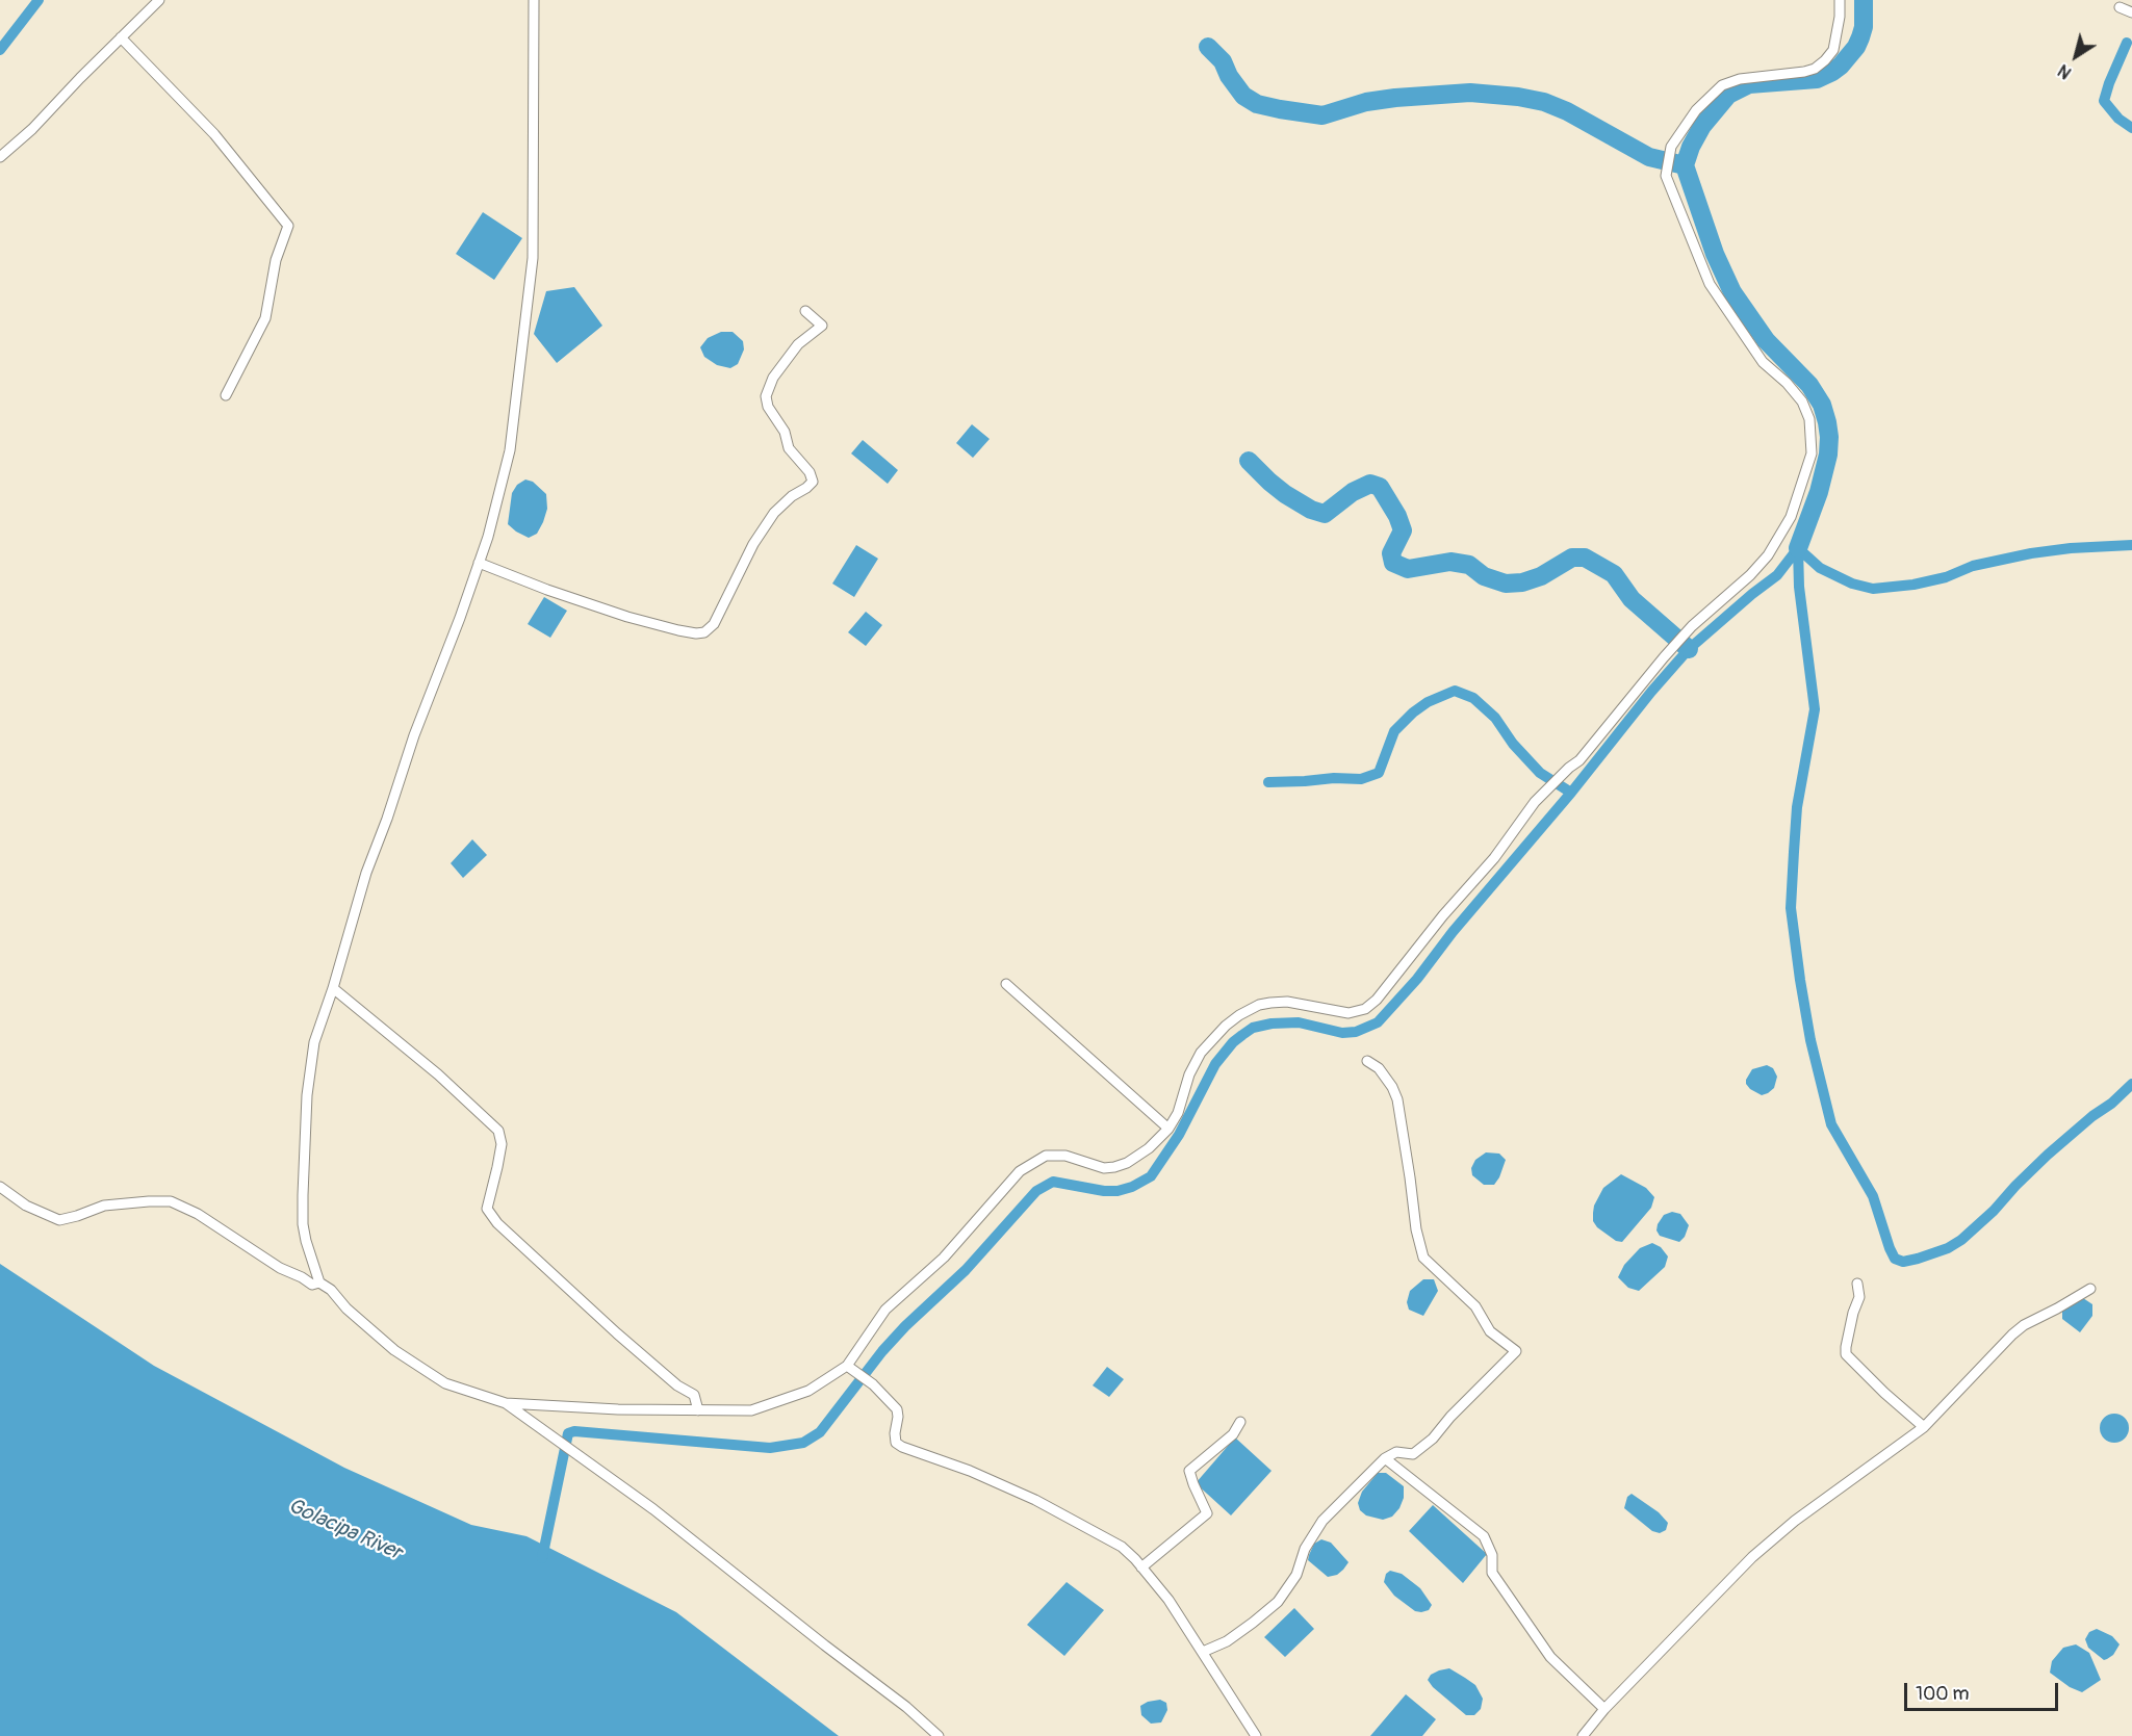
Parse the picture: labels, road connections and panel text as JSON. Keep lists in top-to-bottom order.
{
  "water": ["Golacipa River"],
  "scale_bar": "100 m",
  "north": "bottom left"
}
